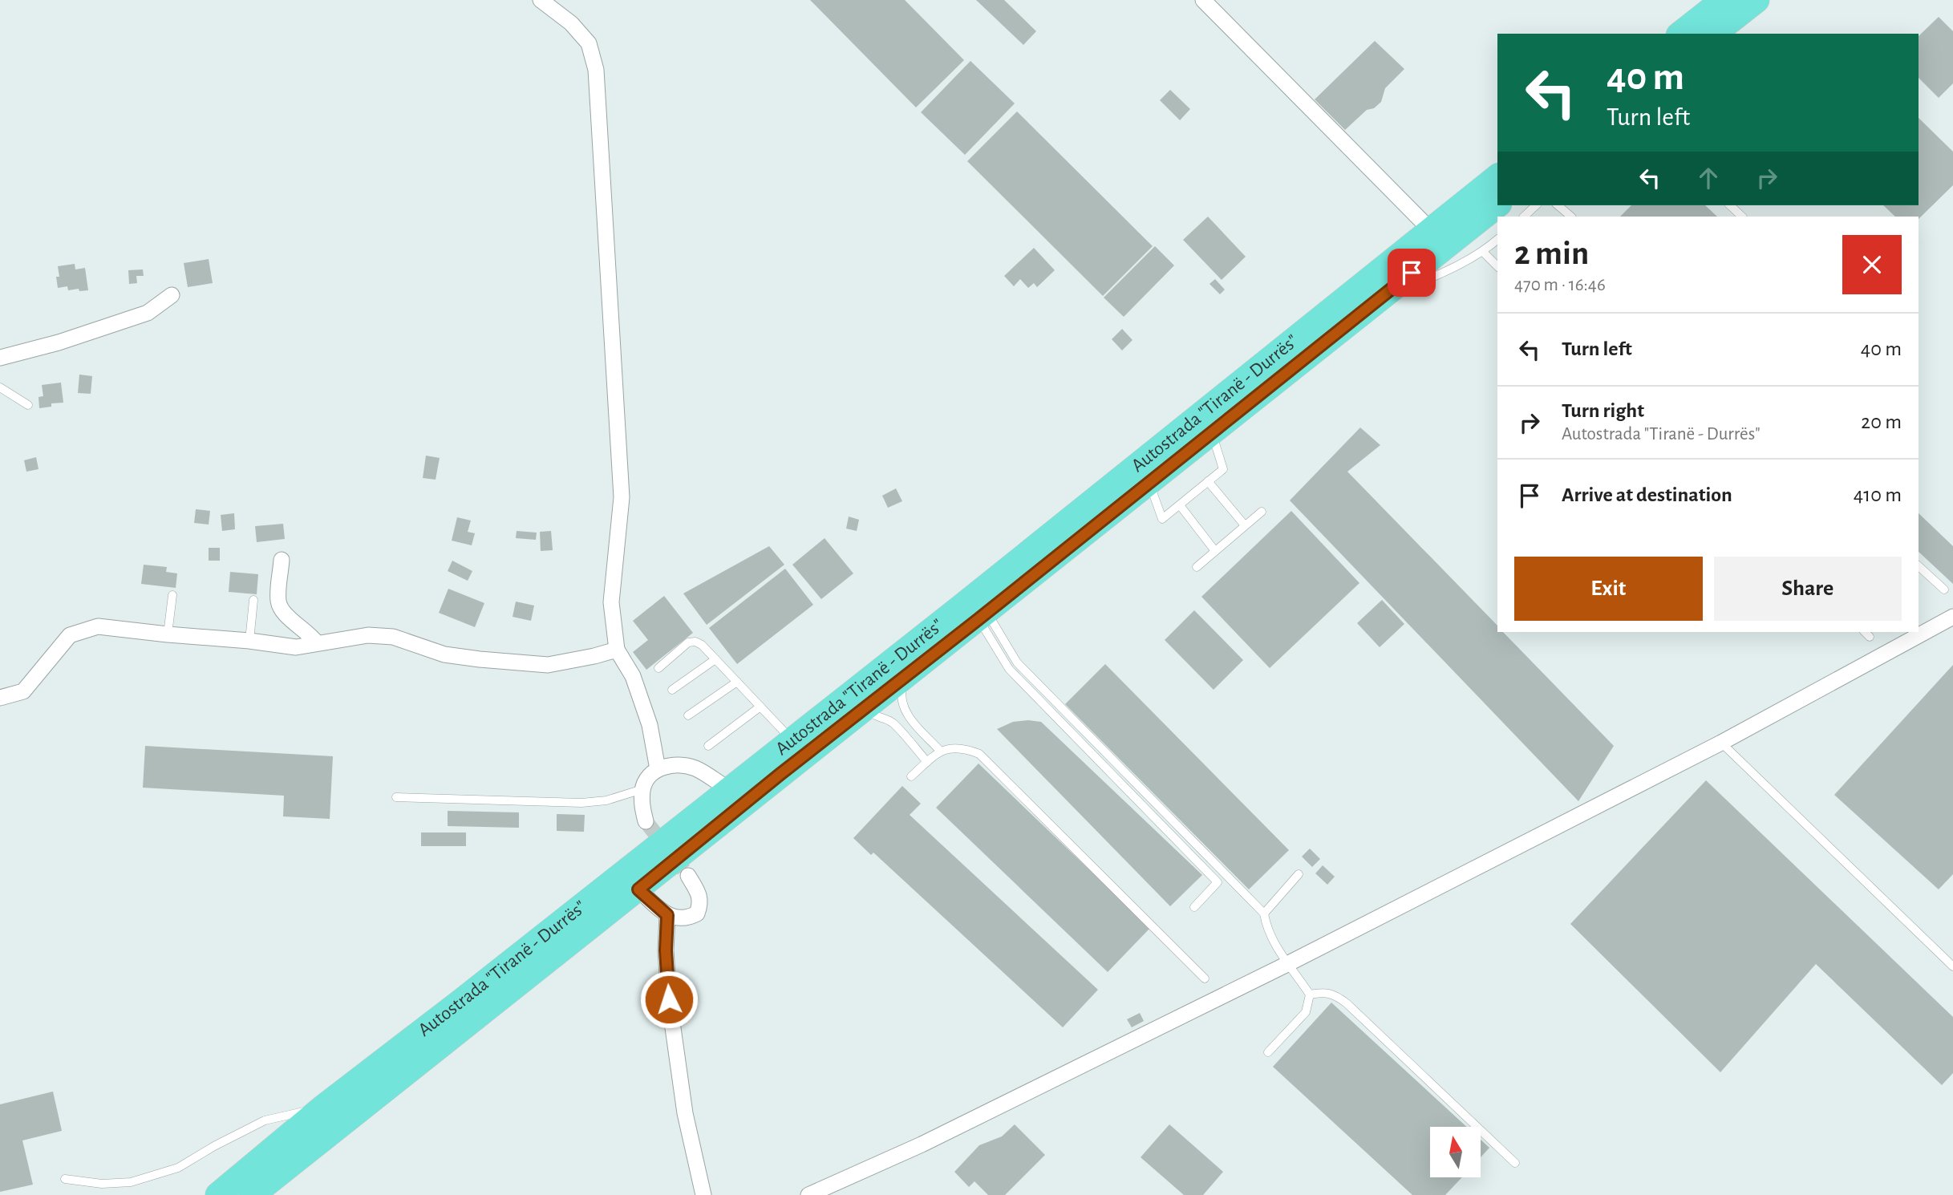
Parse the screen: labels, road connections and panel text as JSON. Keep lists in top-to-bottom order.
{
  "streets": {
    "highway": ["Autostrada \"Tiranë - Durrës\""]
  },
  "north": "top",
  "page": {
    "turn": ["40 m", "Turn left"],
    "heading": ["2 min", "470 m · 16:46"],
    "list": [
      {
        "name": "Turn left",
        "value": "40 m"
      },
      {
        "name": "Turn right",
        "note": "Autostrada \"Tiranë - Durrës\"",
        "value": "20 m"
      },
      {
        "name": "Arrive at destination",
        "value": "410 m"
      }
    ],
    "buttons": ["Exit", "Share"]
  }
}
